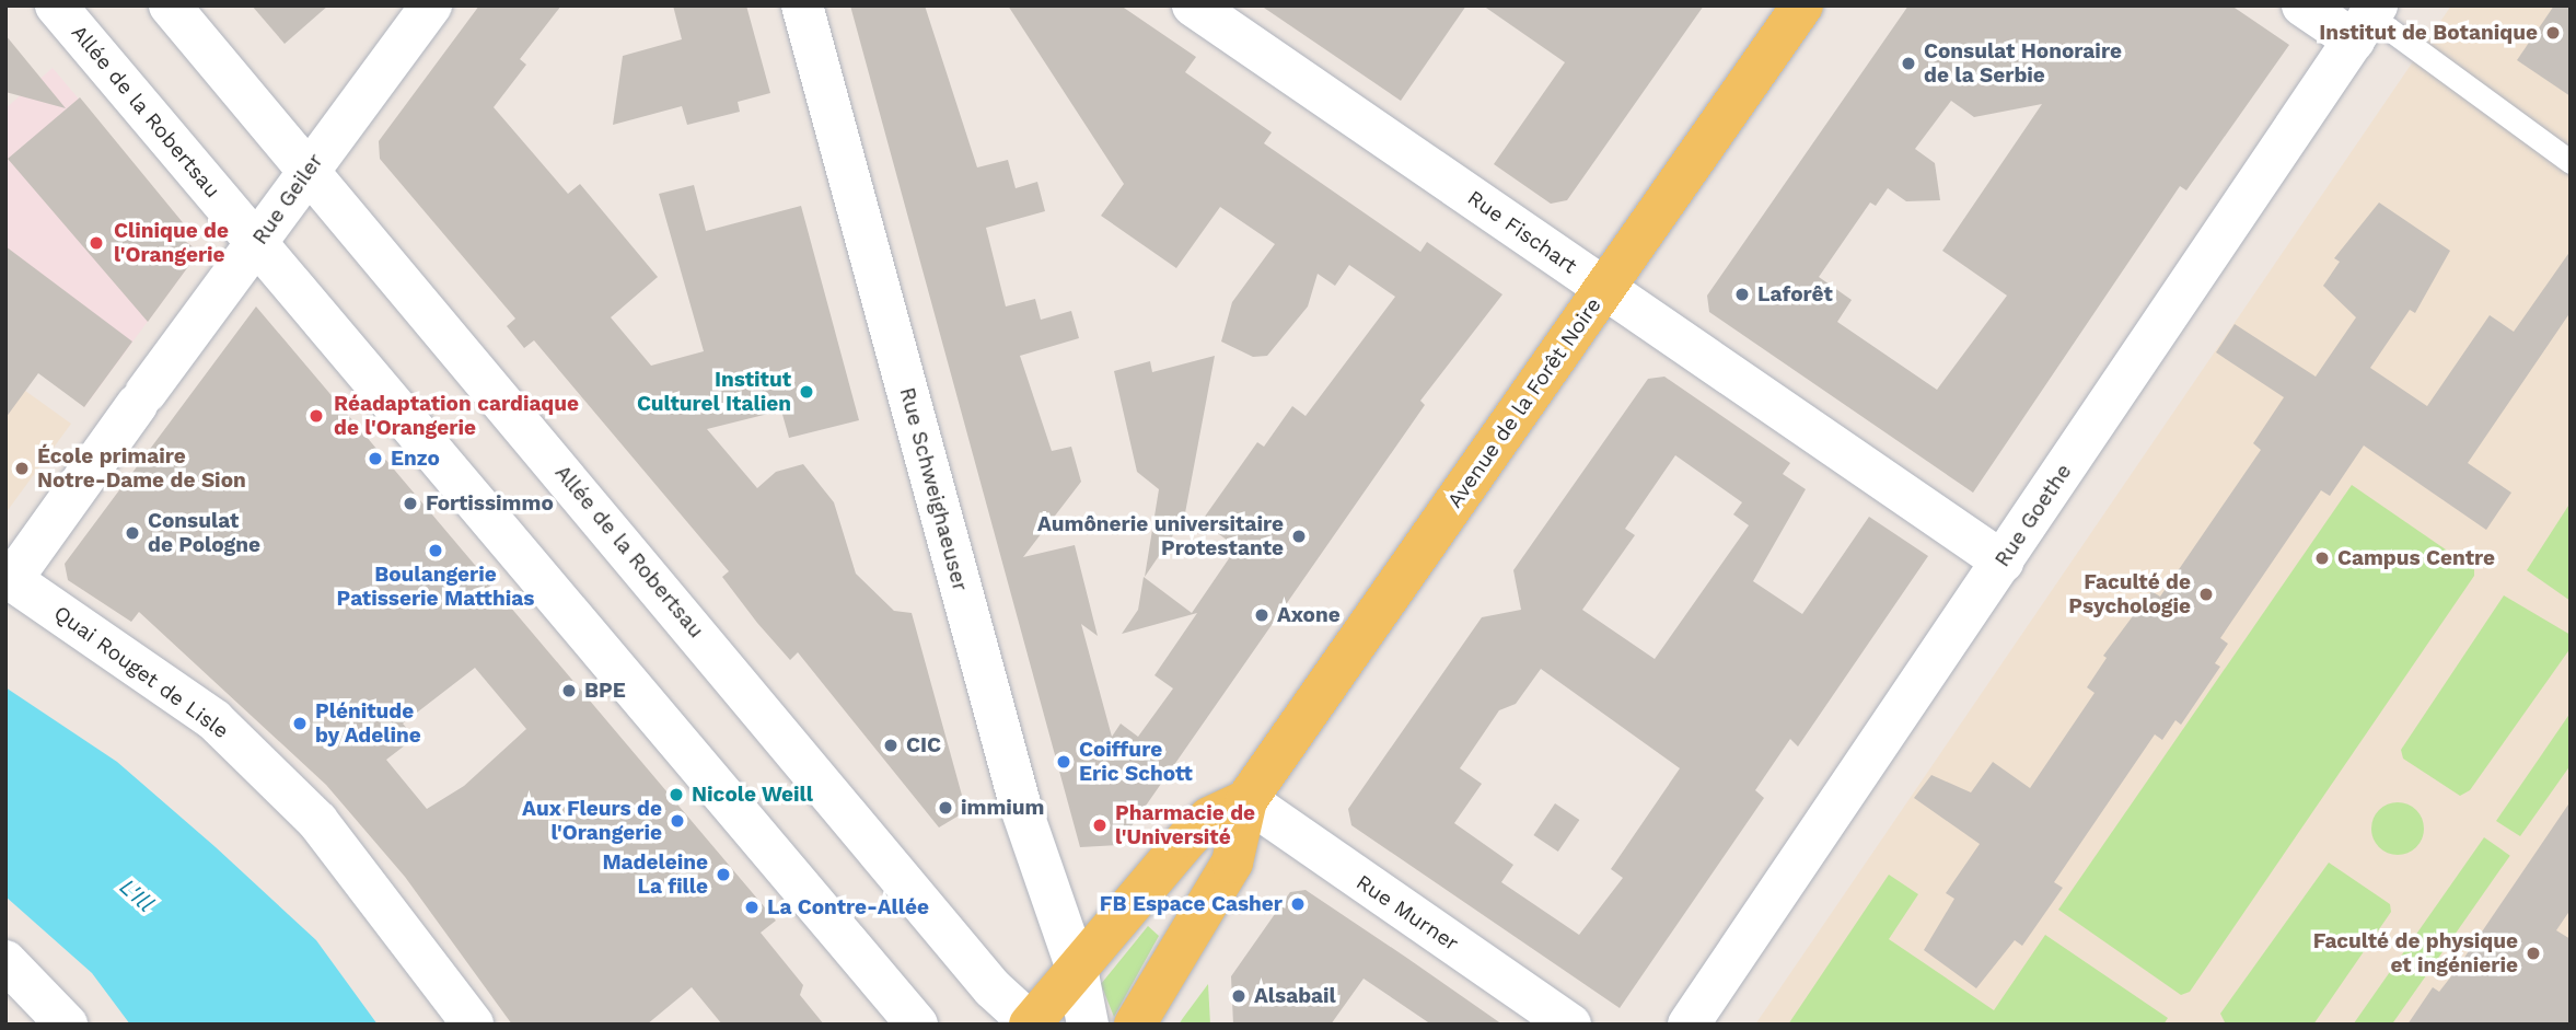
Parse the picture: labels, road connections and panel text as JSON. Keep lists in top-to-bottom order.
{
  "streets": {
    "main road": ["Avenue de la Forêt Noire"],
    "street": [
      "Allée de la Robertsau",
      "Rue Geiler",
      "Rue Fischart",
      "Rue Schweighaeuser",
      "Rue Goethe",
      "Quai Rouget de Lisle",
      "Rue Murner"
    ]
  },
  "crossings": [
    ["Allée de la Robertsau", "Rue Geiler"],
    ["Allée de la Robertsau", "Avenue de la Forêt Noire"],
    ["Rue Geiler", "Quai Rouget de Lisle"],
    ["Rue Fischart", "Avenue de la Forêt Noire"],
    ["Rue Fischart", "Rue Goethe"],
    ["Avenue de la Forêt Noire", "Rue Schweighaeuser"],
    ["Avenue de la Forêt Noire", "Rue Murner"]
  ],
  "water": ["L'Ill"],
  "places": [
    "Institut de Botanique",
    "Consulat Honoraire de la Serbie",
    "Clinique de l'Orangerie",
    "Laforêt",
    "Institut Culturel Italien",
    "Réadaptation cardiaque de l'Orangerie",
    "Enzo",
    "École primaire Notre-Dame de Sion",
    "Fortissimmo",
    "Consulat de Pologne",
    "Aumônerie universitaire Protestante",
    "Boulangerie Patisserie Matthias",
    "Campus Centre",
    "Faculté de Psychologie",
    "Axone",
    "BPE",
    "Plénitude by Adeline",
    "CIC",
    "Coiffure Eric Schott",
    "Nicole Weill",
    "immium",
    "Aux Fleurs de l'Orangerie",
    "Pharmacie de l'Université",
    "Madeleine La fille",
    "FB Espace Casher",
    "La Contre-Allée",
    "Faculté de physique et ingénierie",
    "Alsabail"
  ]
}
